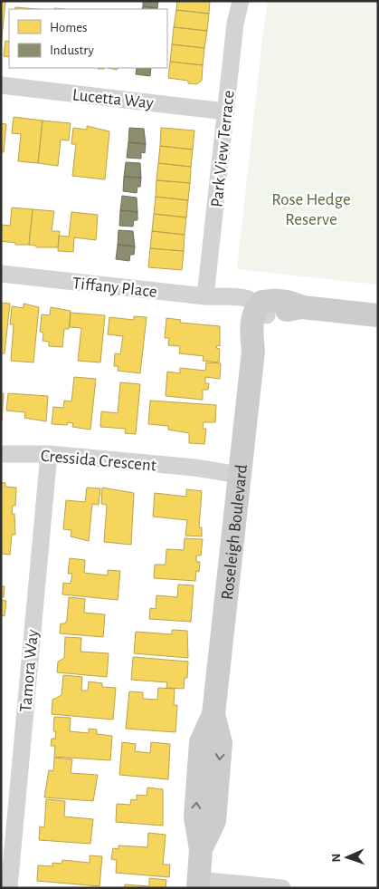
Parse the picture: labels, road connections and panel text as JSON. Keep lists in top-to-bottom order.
{
  "streets": {
    "street": [
      "Lucetta Way",
      "Park View Terrace",
      "Tiffany Place",
      "Cressida Crescent",
      "Roseleigh Boulevard",
      "Tamora Way"
    ]
  },
  "crossings": [
    ["Lucetta Way", "Park View Terrace"],
    ["Park View Terrace", "Tiffany Place"],
    ["Tiffany Place", "Roseleigh Boulevard"],
    ["Cressida Crescent", "Roseleigh Boulevard"],
    ["Cressida Crescent", "Tamora Way"]
  ],
  "parks": ["Rose Hedge Reserve"],
  "legend": ["Homes", "Industry"],
  "north": "left"
}
